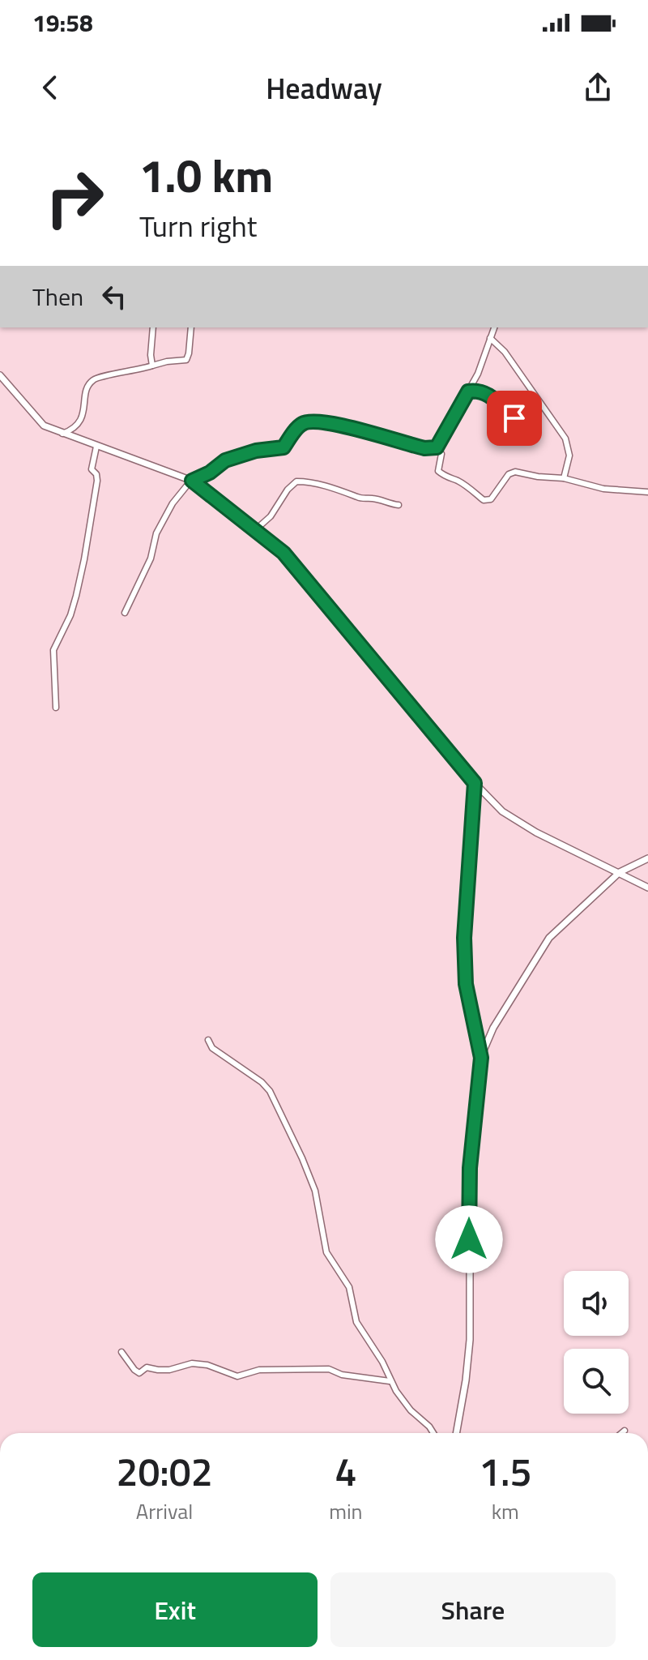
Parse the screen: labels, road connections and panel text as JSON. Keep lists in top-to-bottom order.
{
  "page": {
    "status": "19:58",
    "header": "Headway",
    "turn": ["1.0 km", "Turn right"],
    "then": "Then",
    "eta": [
      "20:02",
      "Arrival",
      "4",
      "min",
      "1.5",
      "km"
    ],
    "buttons": ["Exit", "Share"]
  }
}
